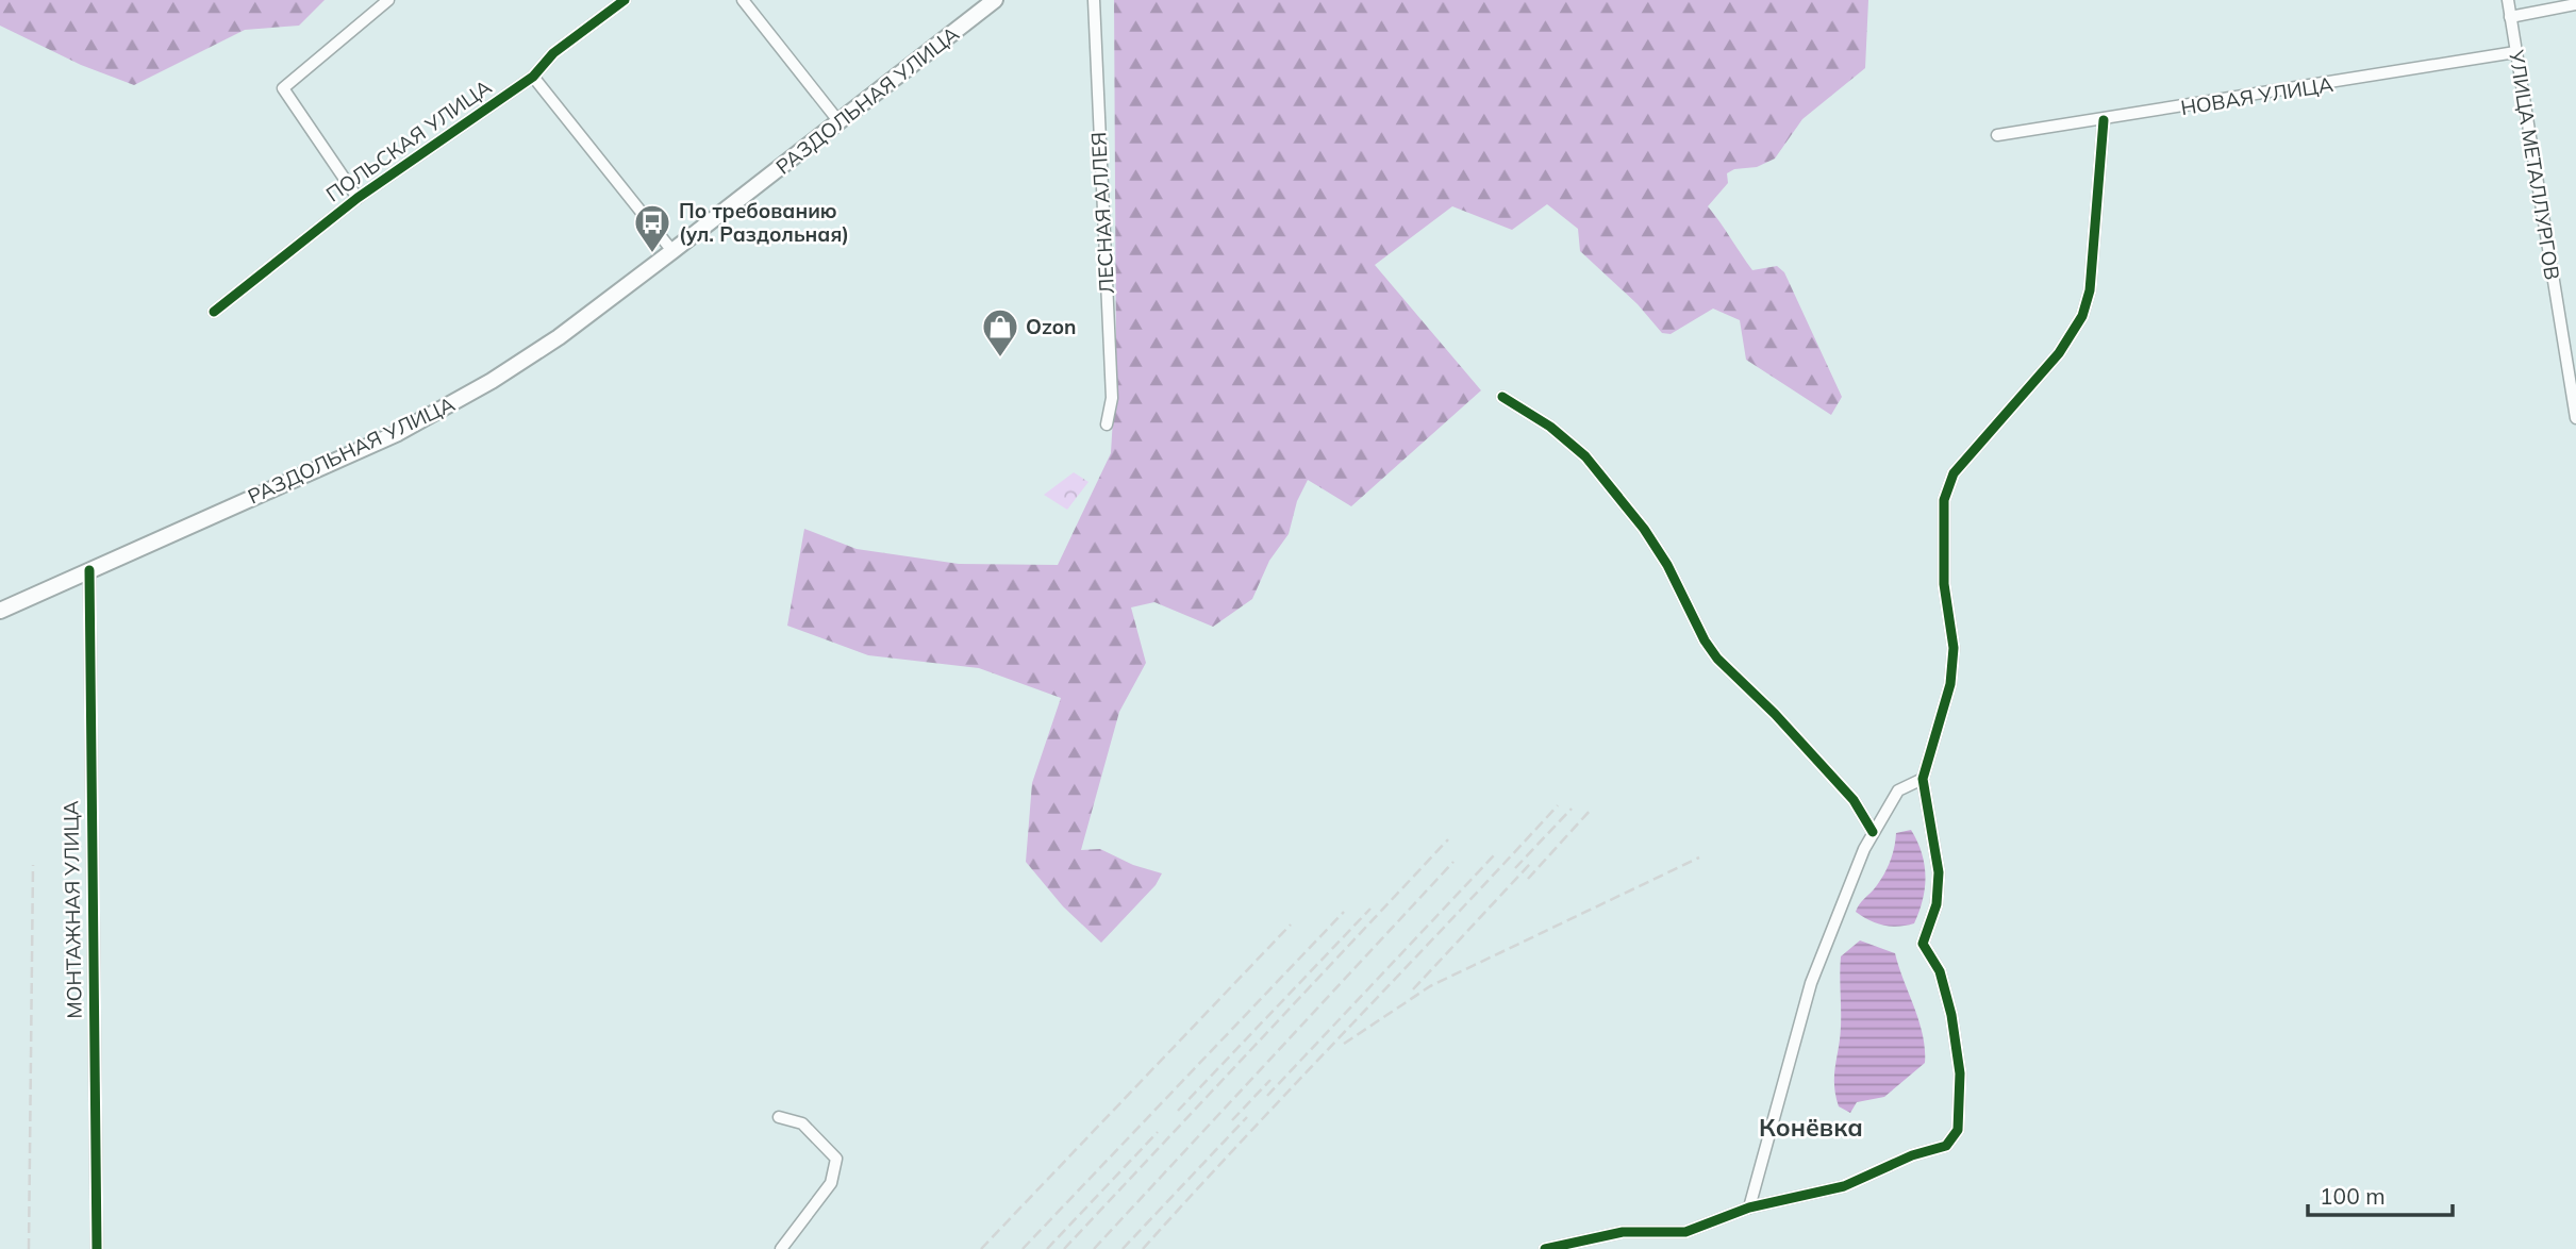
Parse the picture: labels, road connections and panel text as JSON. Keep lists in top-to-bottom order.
{
  "streets": {
    "main road": ["РАЗДОЛЬНАЯ УЛИЦА"],
    "street": [
      "НОВАЯ УЛИЦА",
      "ПОЛЬСКАЯ УЛИЦА",
      "УЛИЦА МЕТАЛЛУРГОВ",
      "ЛЕСНАЯ АЛЛЕЯ",
      "МОНТАЖНАЯ УЛИЦА"
    ]
  },
  "crossings": [
    ["НОВАЯ УЛИЦА", "УЛИЦА МЕТАЛЛУРГОВ"],
    ["РАЗДОЛЬНАЯ УЛИЦА", "МОНТАЖНАЯ УЛИЦА"]
  ],
  "districts": ["Конёвка"],
  "places": {
    "bus stop": ["По требованию (ул. Раздольная)"],
    "shop": ["Ozon"]
  },
  "scale_bar": "100 m"
}
